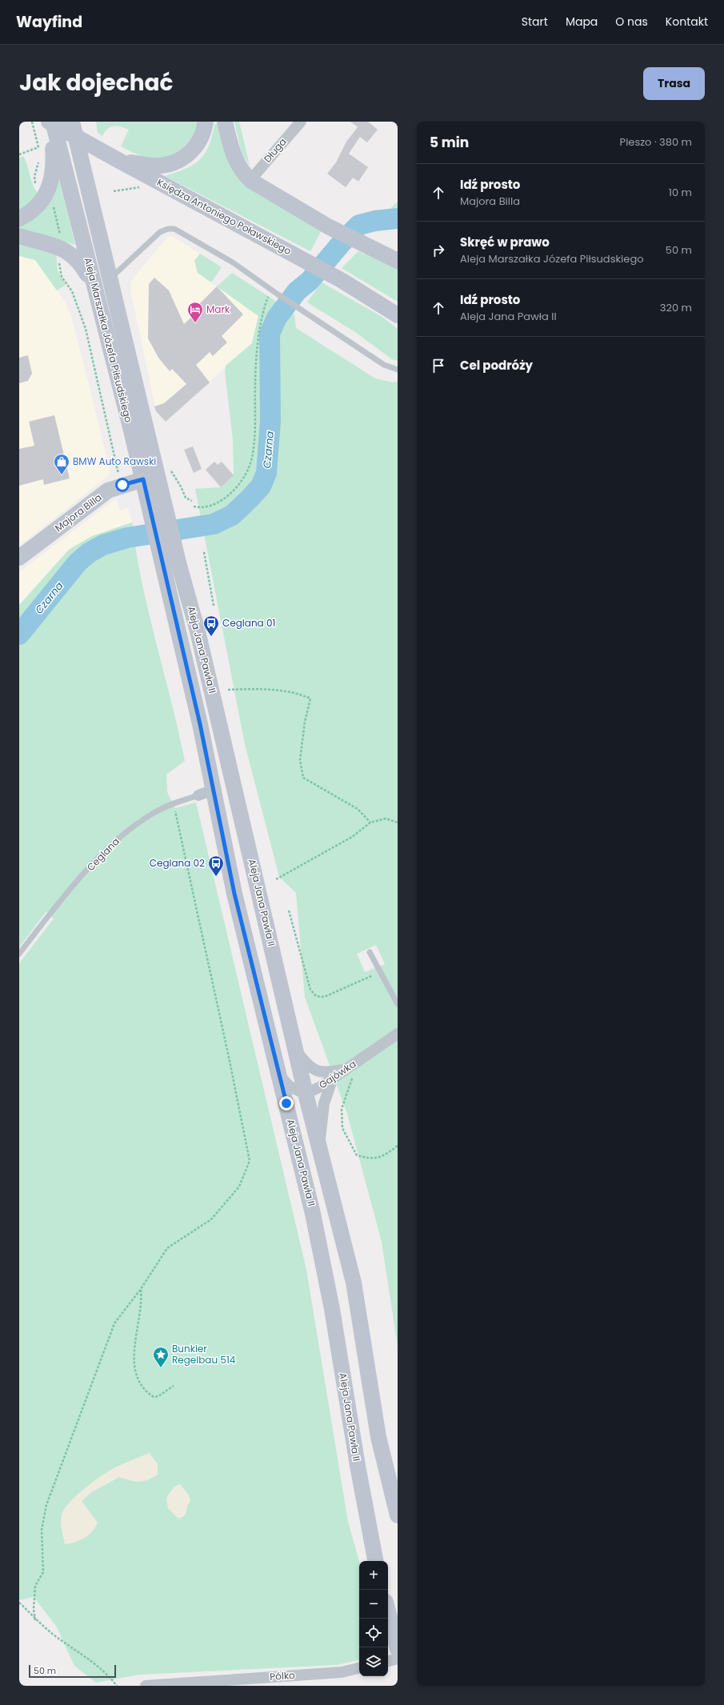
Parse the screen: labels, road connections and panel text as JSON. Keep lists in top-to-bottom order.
{
  "streets": {
    "main road": [
      "Księdza Antoniego Poławskiego",
      "Aleja Marszałka Józefa Piłsudskiego",
      "Majora Billa",
      "Aleja Jana Pawła II"
    ],
    "street": [
      "Długa",
      "Ceglana",
      "Gajówka",
      "Pólko"
    ]
  },
  "crossings": [
    ["Aleja Marszałka Józefa Piłsudskiego", "Majora Billa"],
    ["Aleja Marszałka Józefa Piłsudskiego", "Aleja Jana Pawła II"],
    ["Aleja Jana Pawła II", "Ceglana"],
    ["Aleja Jana Pawła II", "Gajówka"]
  ],
  "water": ["Czarna"],
  "places": {
    "hotel": ["Mark"],
    "shop": ["BMW Auto Rawski"],
    "bus stop": ["Ceglana 01", "Ceglana 02"],
    "place": ["Bunkier Regelbau 514"]
  },
  "scale_bar": "50 m",
  "page": {
    "header": "Wayfind",
    "nav": [
      "Start",
      "Mapa",
      "O nas",
      "Kontakt"
    ],
    "title": "Jak dojechać",
    "buttons": "Trasa",
    "heading": ["5 min", "Pieszo · 380 m"],
    "list": [
      ["Idź prosto", "Majora Billa", "10 m"],
      ["Skręć w prawo", "Aleja Marszałka Józefa Piłsudskiego", "50 m"],
      ["Idź prosto", "Aleja Jana Pawła II", "320 m"],
      "Cel podróży"
    ],
    "map_buttons": ["+", "−"],
    "scale": "50 m"
  }
}
